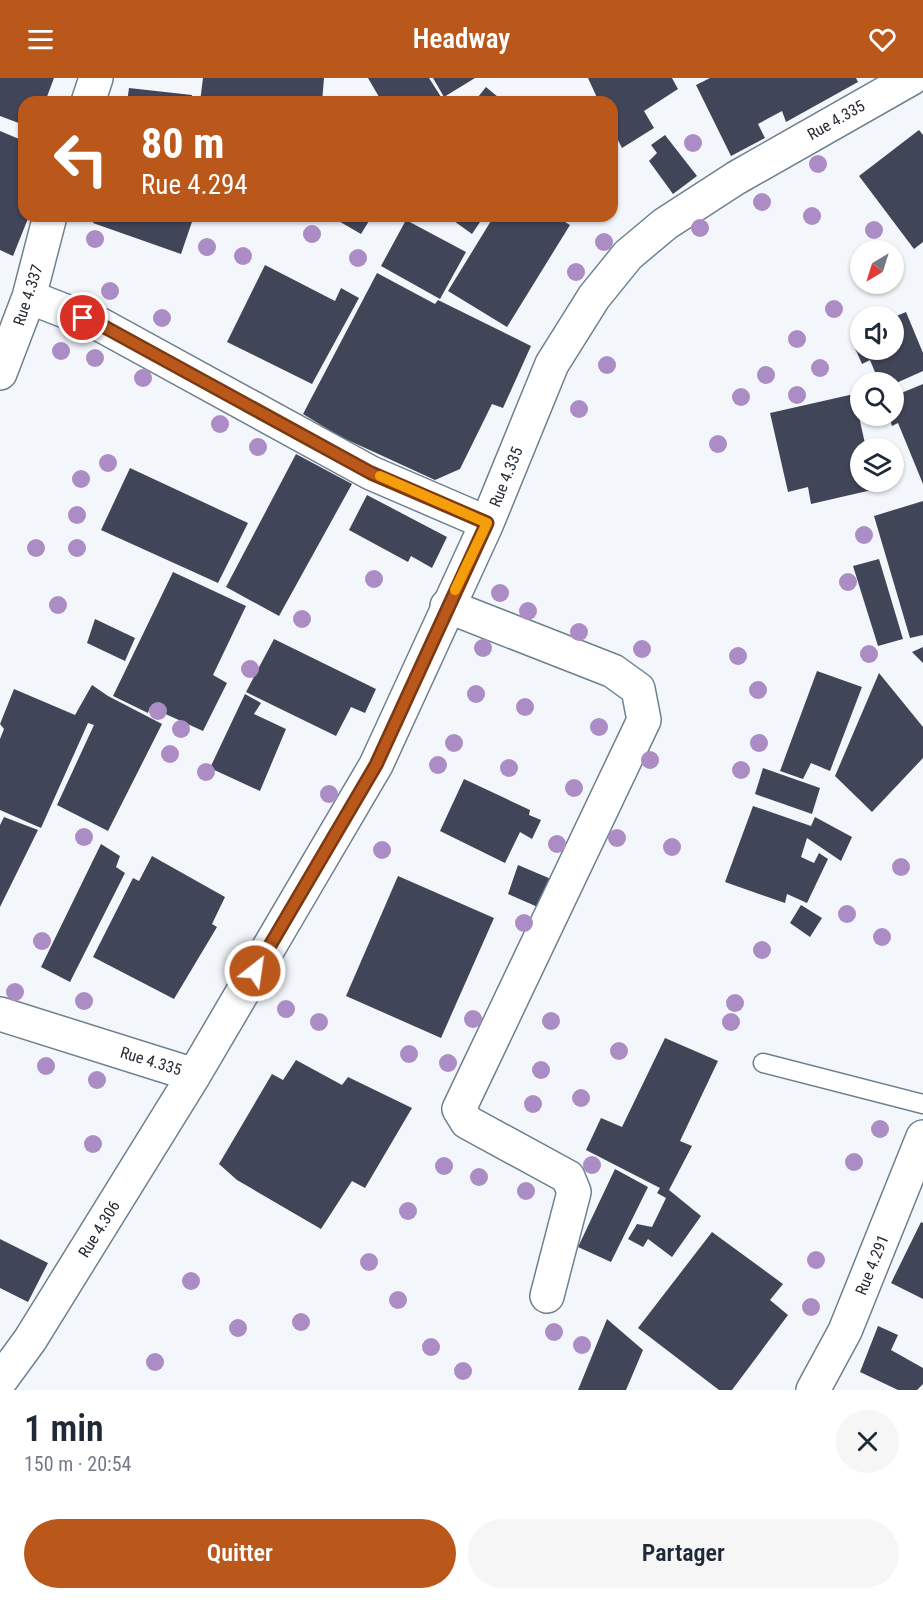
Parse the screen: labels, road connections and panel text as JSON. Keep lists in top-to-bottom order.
{
  "streets": {
    "street": [
      "Rue 4.335",
      "Rue 4.337",
      "Rue 4.306",
      "Rue 4.291"
    ]
  },
  "crossings": [
    ["Rue 4.335", "Rue 4.306"]
  ],
  "north": "bottom left",
  "page": {
    "header": "Headway",
    "turn": ["80 m", "Rue 4.294"],
    "heading": ["1 min", "150 m · 20:54"],
    "buttons": ["Quitter", "Partager"]
  }
}
